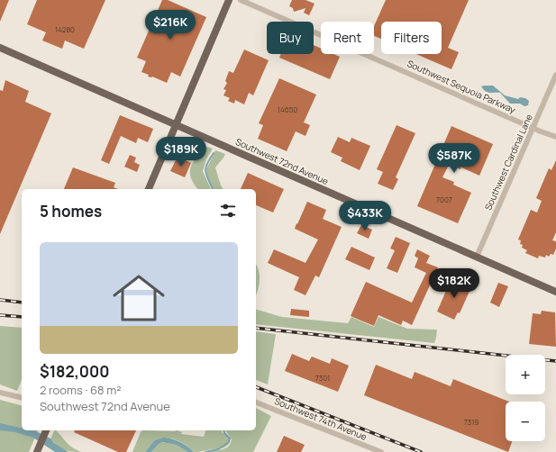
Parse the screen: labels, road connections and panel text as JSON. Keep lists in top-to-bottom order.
{
  "streets": {
    "main road": ["Southwest 72nd Avenue"],
    "street": ["Southwest Sequoia Parkway", "Southwest Cardinal Lane", "Southwest 74th Avenue"]
  },
  "crossings": [
    ["Southwest Sequoia Parkway", "Southwest Cardinal Lane"],
    ["Southwest 72nd Avenue", "Southwest Cardinal Lane"]
  ],
  "house_numbers": [
    "14280",
    "14650",
    "7007",
    "7301",
    "7319"
  ],
  "page": {
    "price": [
      "$216K",
      "$189K",
      "$587K",
      "$433K",
      "$182K"
    ],
    "chip": ["Buy", "Rent", "Filters"],
    "heading": "5 homes",
    "list": [
      {
        "name": "$182,000",
        "note": "2 rooms · 68 m² · Southwest 72nd Avenue"
      }
    ],
    "map_buttons": ["+", "−"]
  }
}
